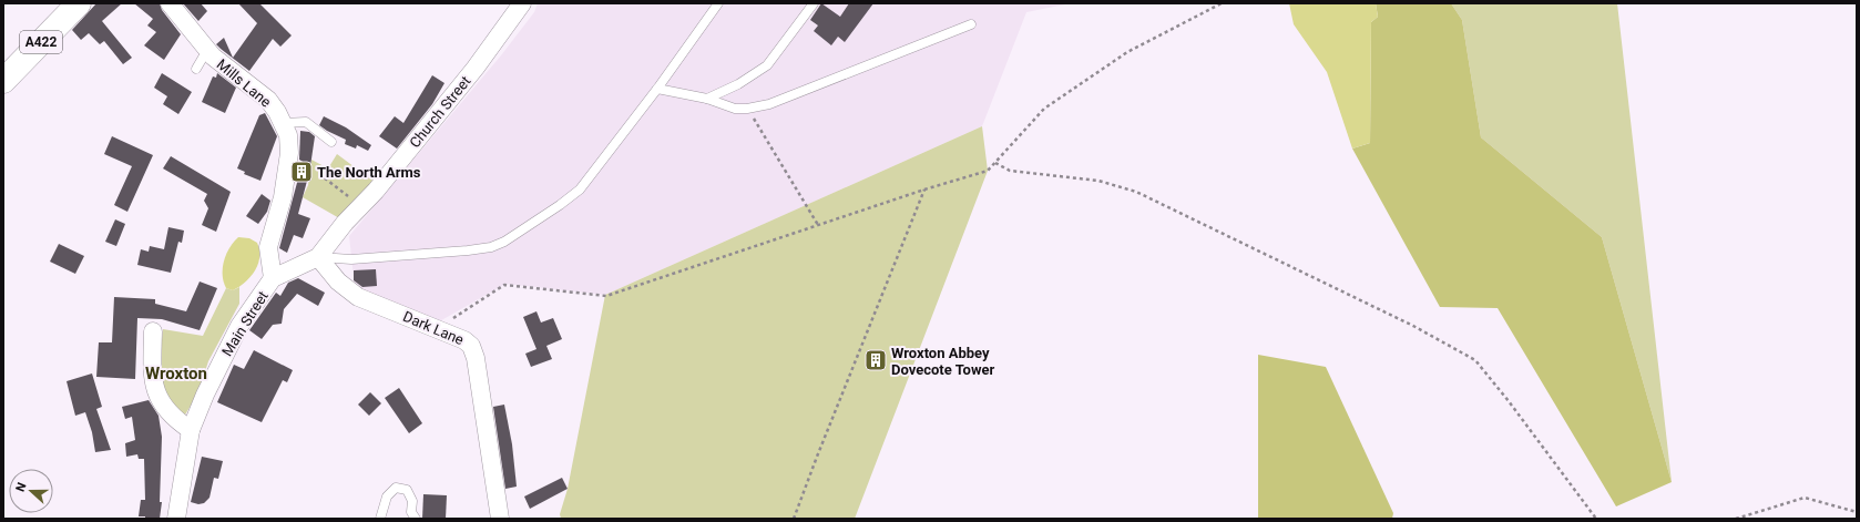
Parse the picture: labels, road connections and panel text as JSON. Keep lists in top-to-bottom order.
{
  "streets": {
    "main road": ["A422"],
    "street": [
      "Mills Lane",
      "Church Street",
      "Main Street",
      "Dark Lane"
    ]
  },
  "crossings": [
    ["Mills Lane", "Main Street"],
    ["Church Street", "Main Street"],
    ["Church Street", "Dark Lane"],
    ["Main Street", "Dark Lane"]
  ],
  "districts": ["Wroxton"],
  "places": {
    "building": ["The North Arms", "Wroxton Abbey Dovecote Tower"]
  },
  "north": "left"
}
